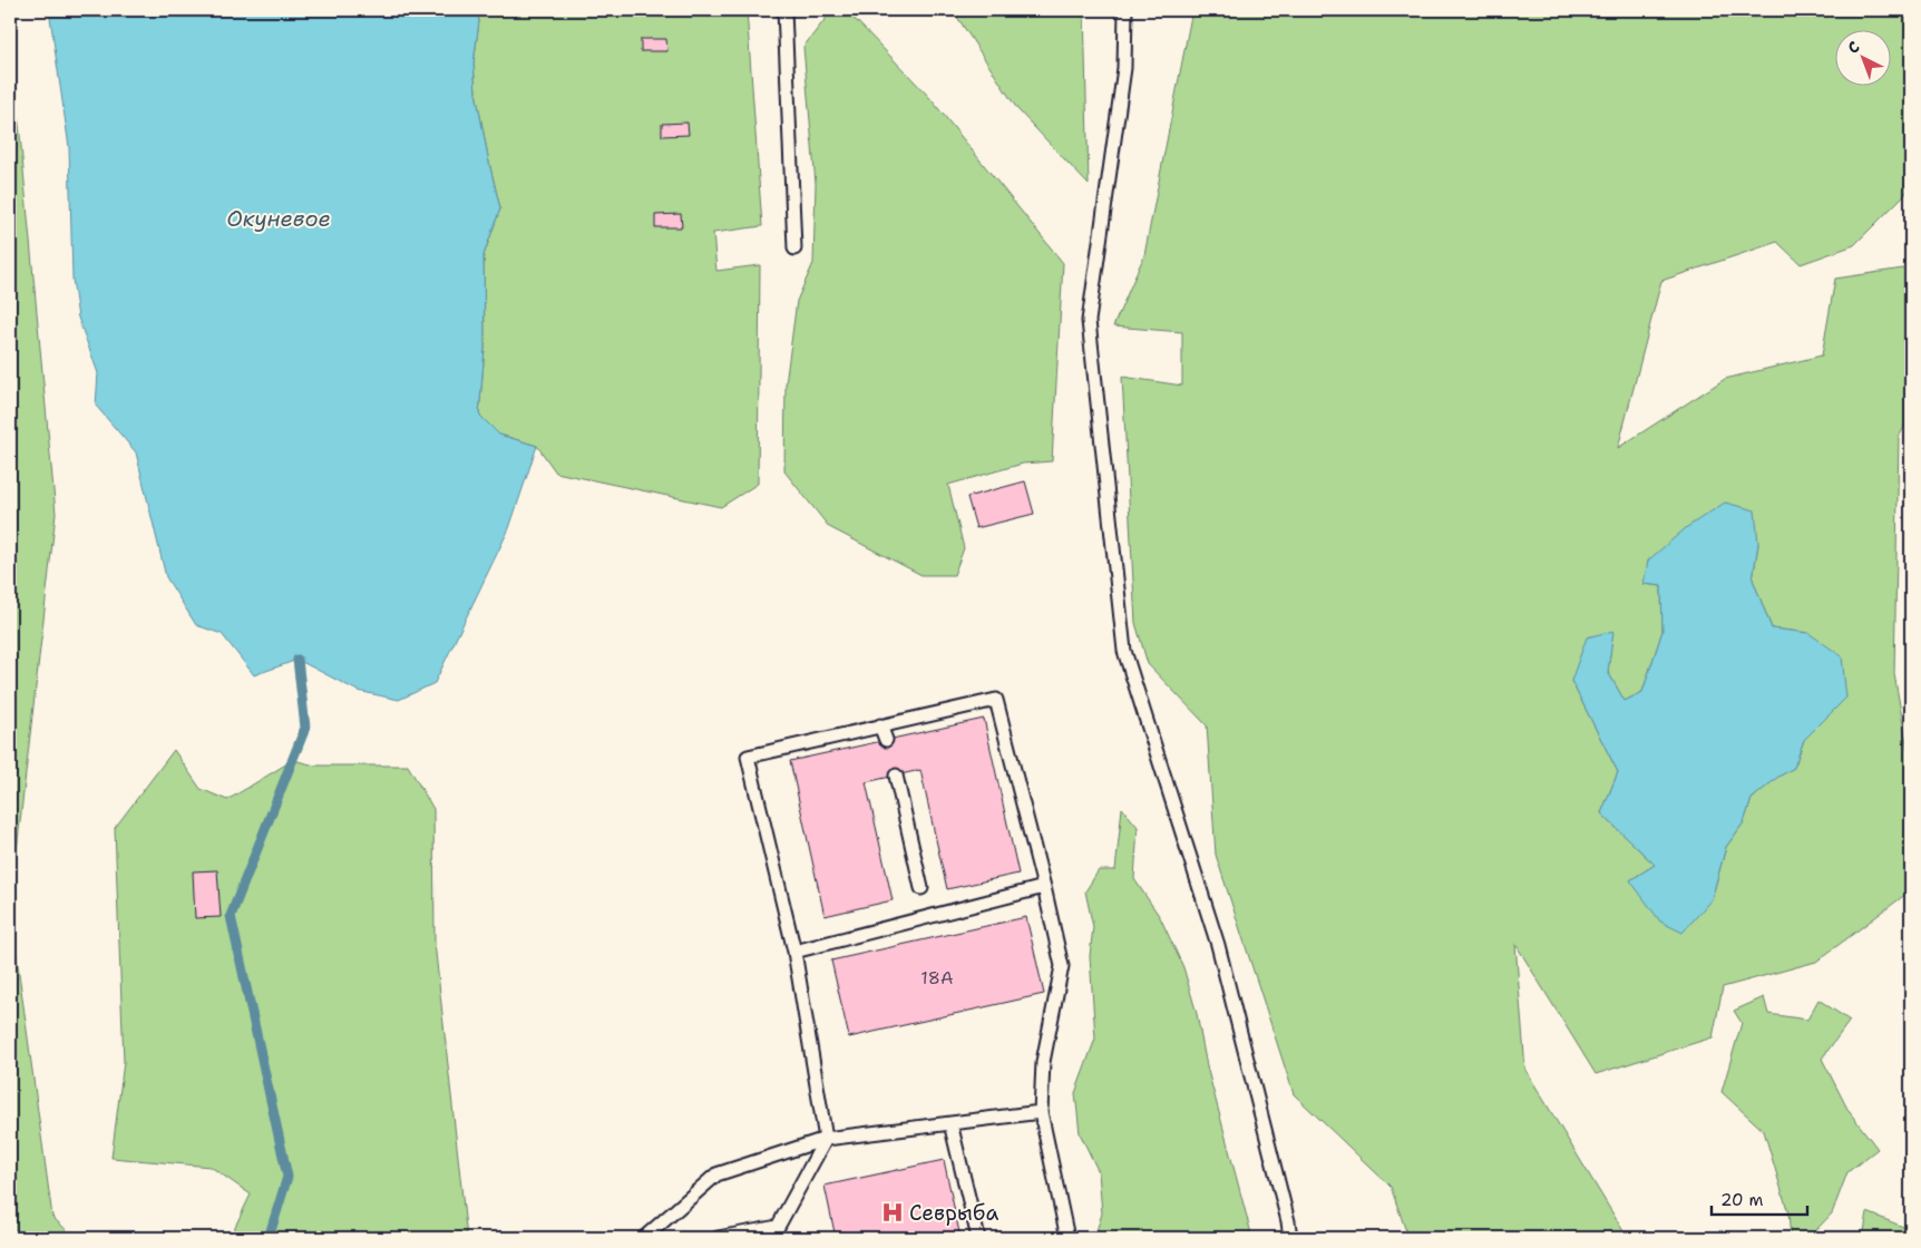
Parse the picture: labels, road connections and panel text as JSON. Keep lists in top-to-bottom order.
{
  "water": ["Окуневое"],
  "places": {
    "hospital": ["Севрыба"]
  },
  "house_numbers": ["18А"],
  "scale_bar": "20 m",
  "north": "top left"
}
